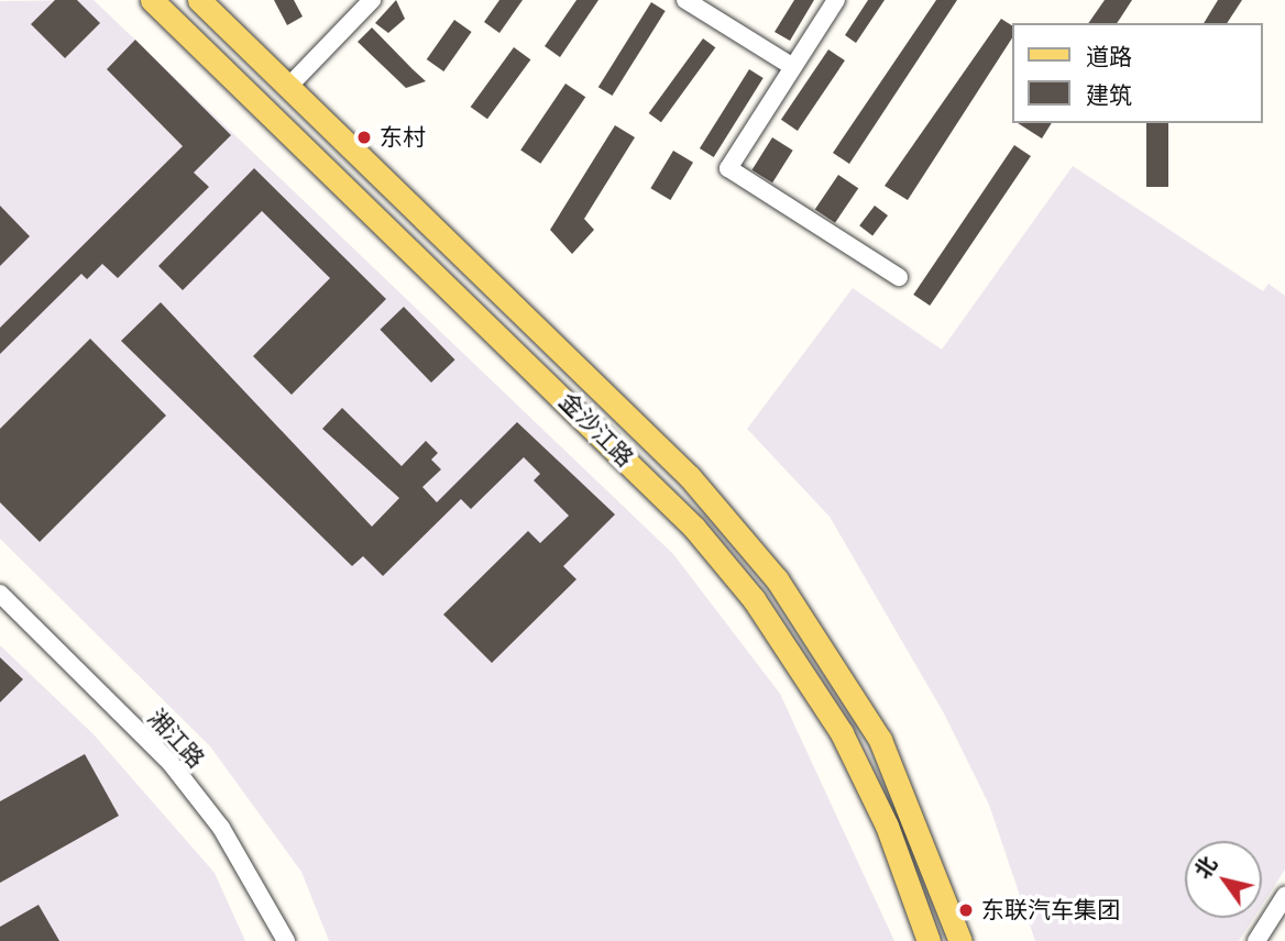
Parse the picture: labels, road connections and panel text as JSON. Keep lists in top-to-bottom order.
{
  "streets": {
    "main road": ["金沙江路"],
    "street": ["湘江路"]
  },
  "places": ["东村", "东联汽车集团"],
  "legend": ["道路", "建筑"],
  "north": "top left"
}
